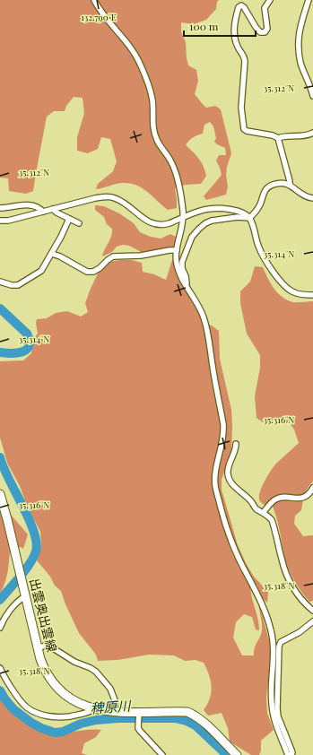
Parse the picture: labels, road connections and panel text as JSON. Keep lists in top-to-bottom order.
{
  "streets": {
    "main road": ["出雲奥出雲線"]
  },
  "water": ["稗原川"],
  "scale_bar": "100 m",
  "coordinates": [
    "132.790°E",
    "35.312°N",
    "35.314°N",
    "35.316°N",
    "35.318°N"
  ]
}
